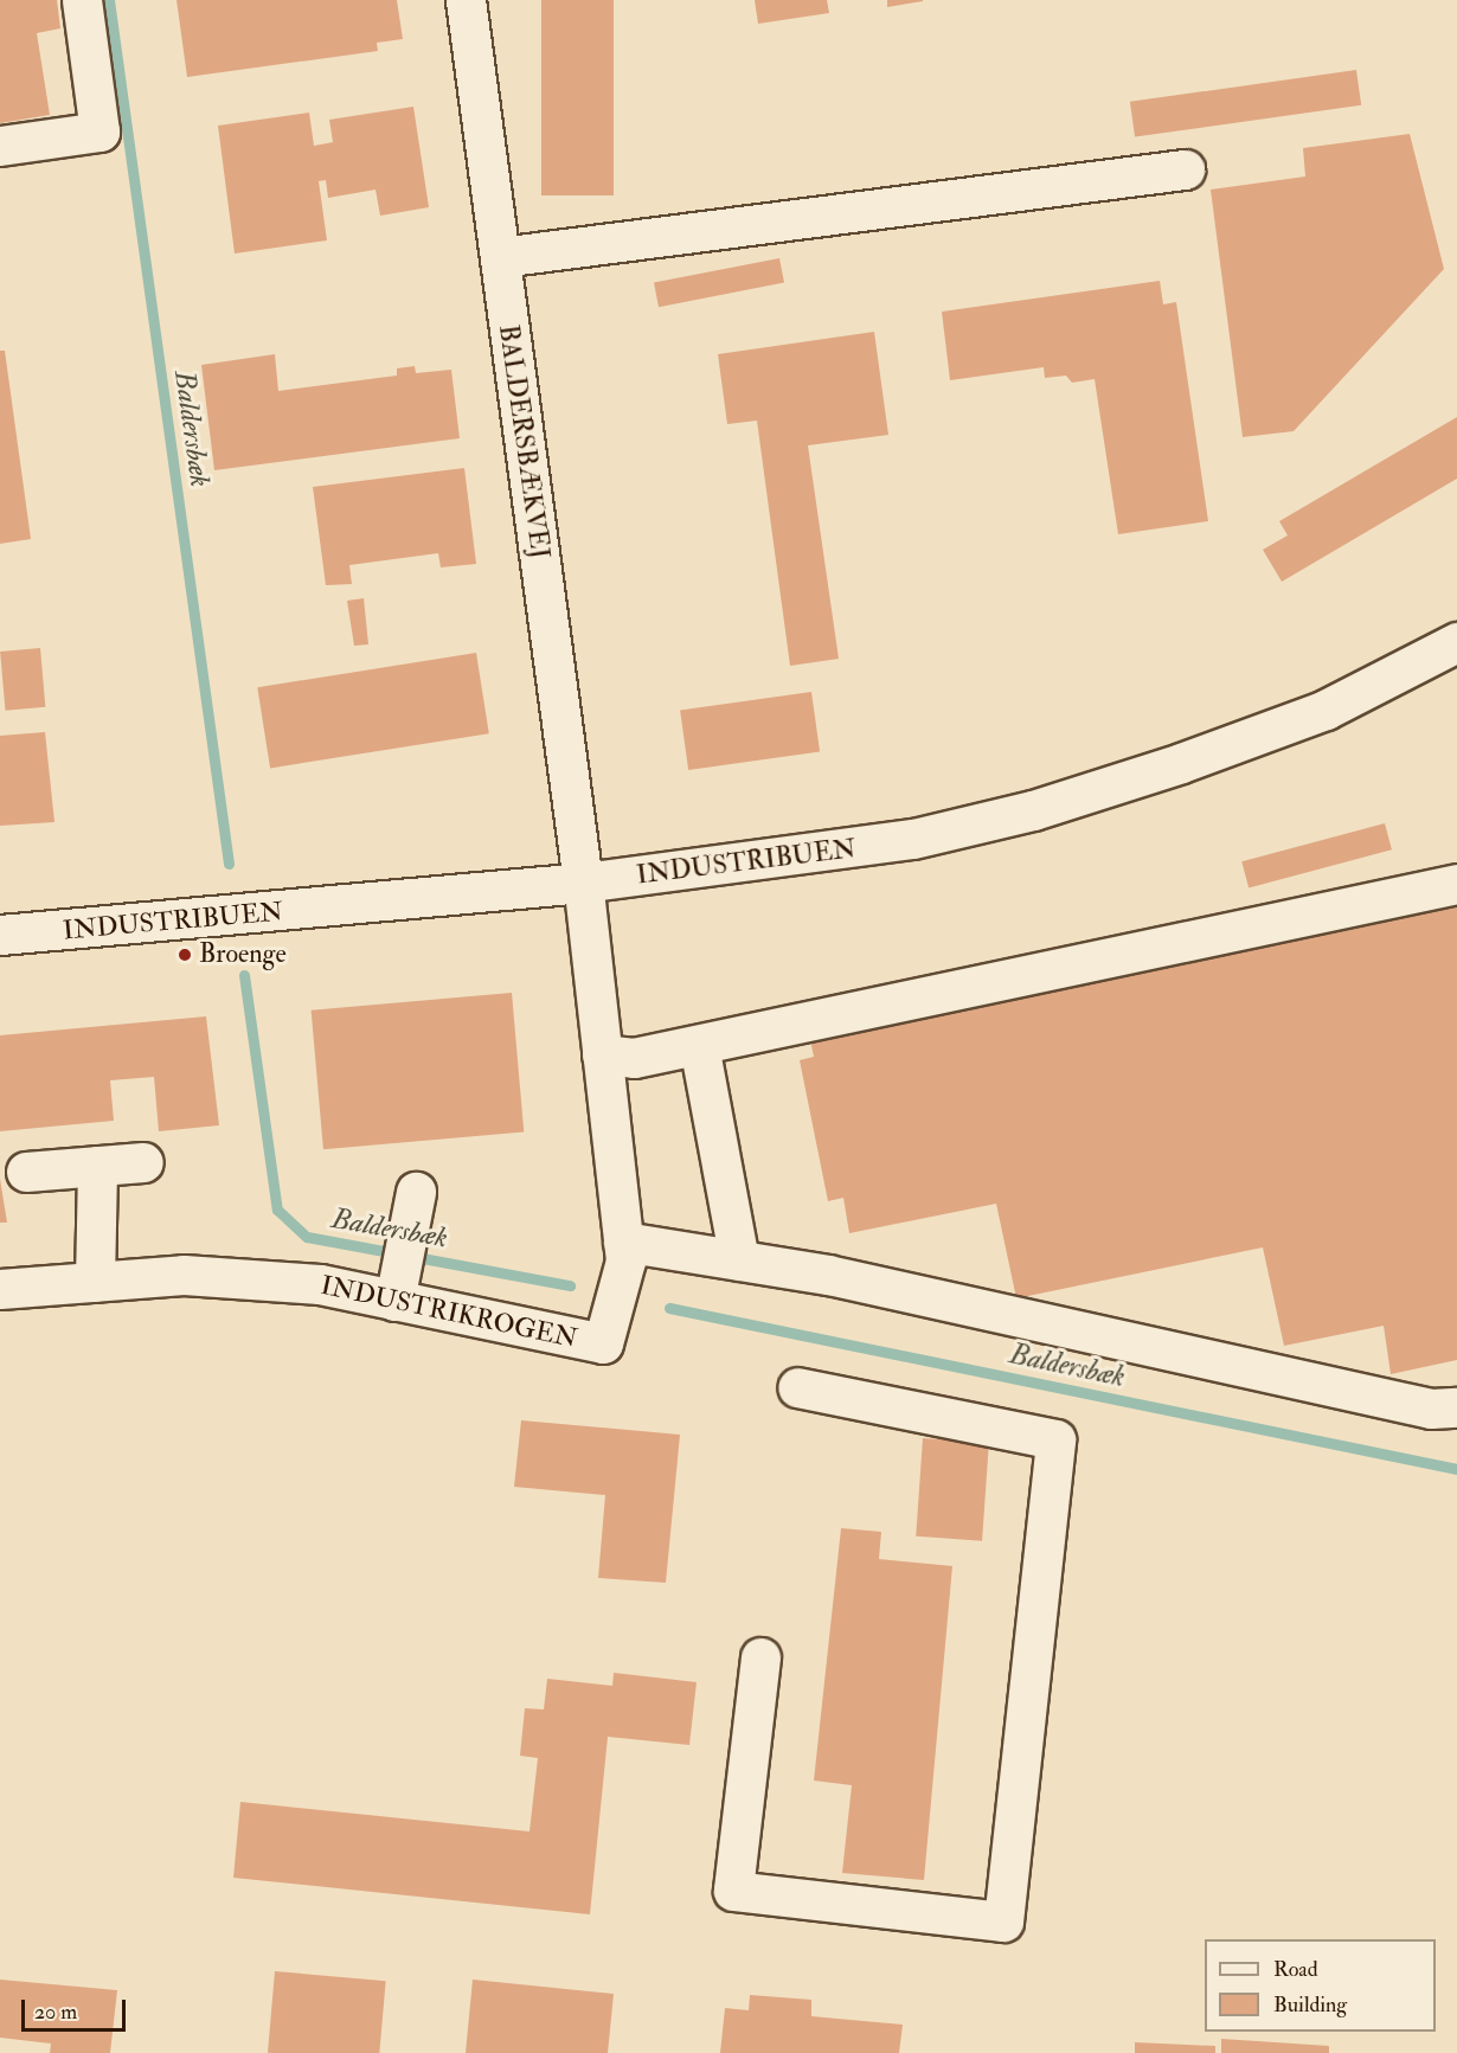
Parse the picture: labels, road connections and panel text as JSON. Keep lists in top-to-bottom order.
{
  "streets": {
    "street": ["BALDERSBÆKVEJ", "INDUSTRIBUEN", "INDUSTRIKROGEN"]
  },
  "crossings": [
    ["BALDERSBÆKVEJ", "INDUSTRIBUEN"],
    ["BALDERSBÆKVEJ", "INDUSTRIKROGEN"],
    ["INDUSTRIBUEN", "INDUSTRIKROGEN"]
  ],
  "water": ["Baldersbæk"],
  "places": ["Broenge"],
  "legend": ["Road", "Building"],
  "scale_bar": "20 m"
}
